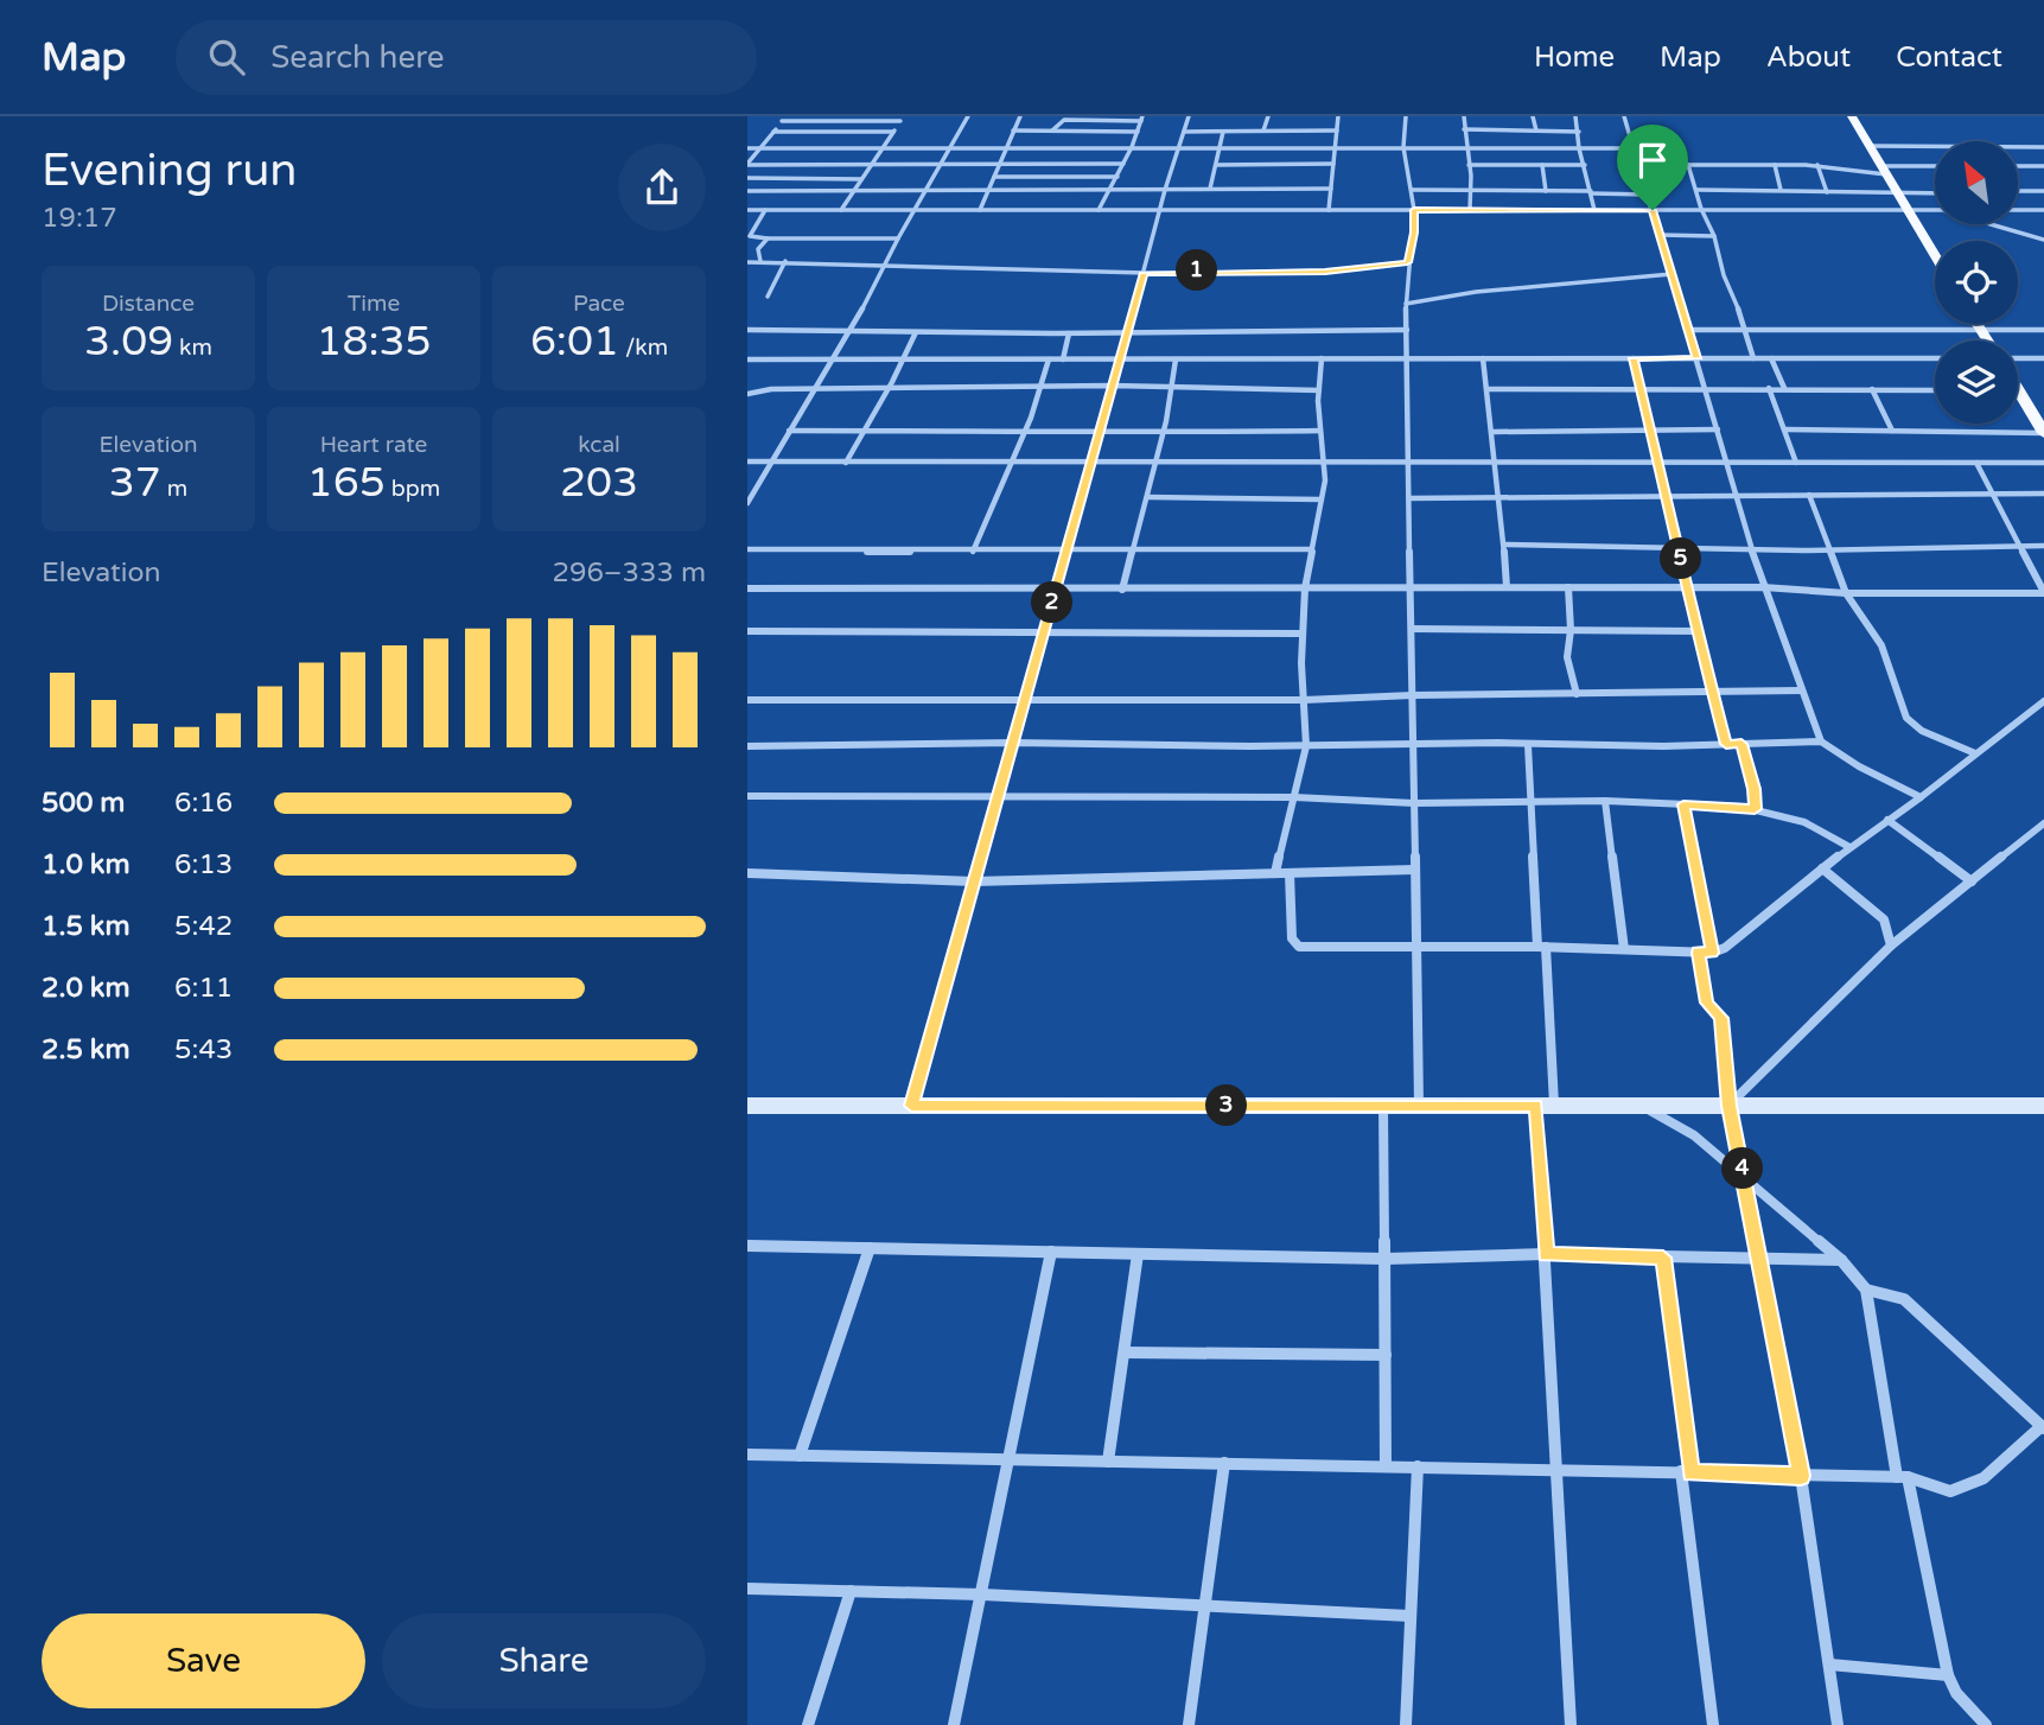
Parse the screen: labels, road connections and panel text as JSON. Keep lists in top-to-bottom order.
{
  "north": "top left",
  "page": {
    "header": "Map",
    "search": "Search here",
    "nav": [
      "Home",
      "Map",
      "About",
      "Contact"
    ],
    "heading": ["Evening run", "19:17"],
    "pins": [
      "1",
      "5",
      "2",
      "3",
      "4"
    ],
    "stats": [
      ["Distance", "3.09 km"],
      ["Time", "18:35"],
      ["Pace", "6:01 /km"],
      ["Elevation", "37 m"],
      ["Heart rate", "165 bpm"],
      ["kcal", "203"]
    ],
    "chart": ["Elevation", "296–333 m"],
    "list": [
      {
        "name": "500 m",
        "note": "6:16"
      },
      {
        "name": "1.0 km",
        "note": "6:13"
      },
      {
        "name": "1.5 km",
        "note": "5:42"
      },
      {
        "name": "2.0 km",
        "note": "6:11"
      },
      {
        "name": "2.5 km",
        "note": "5:43"
      }
    ],
    "buttons": ["Save", "Share"]
  }
}
